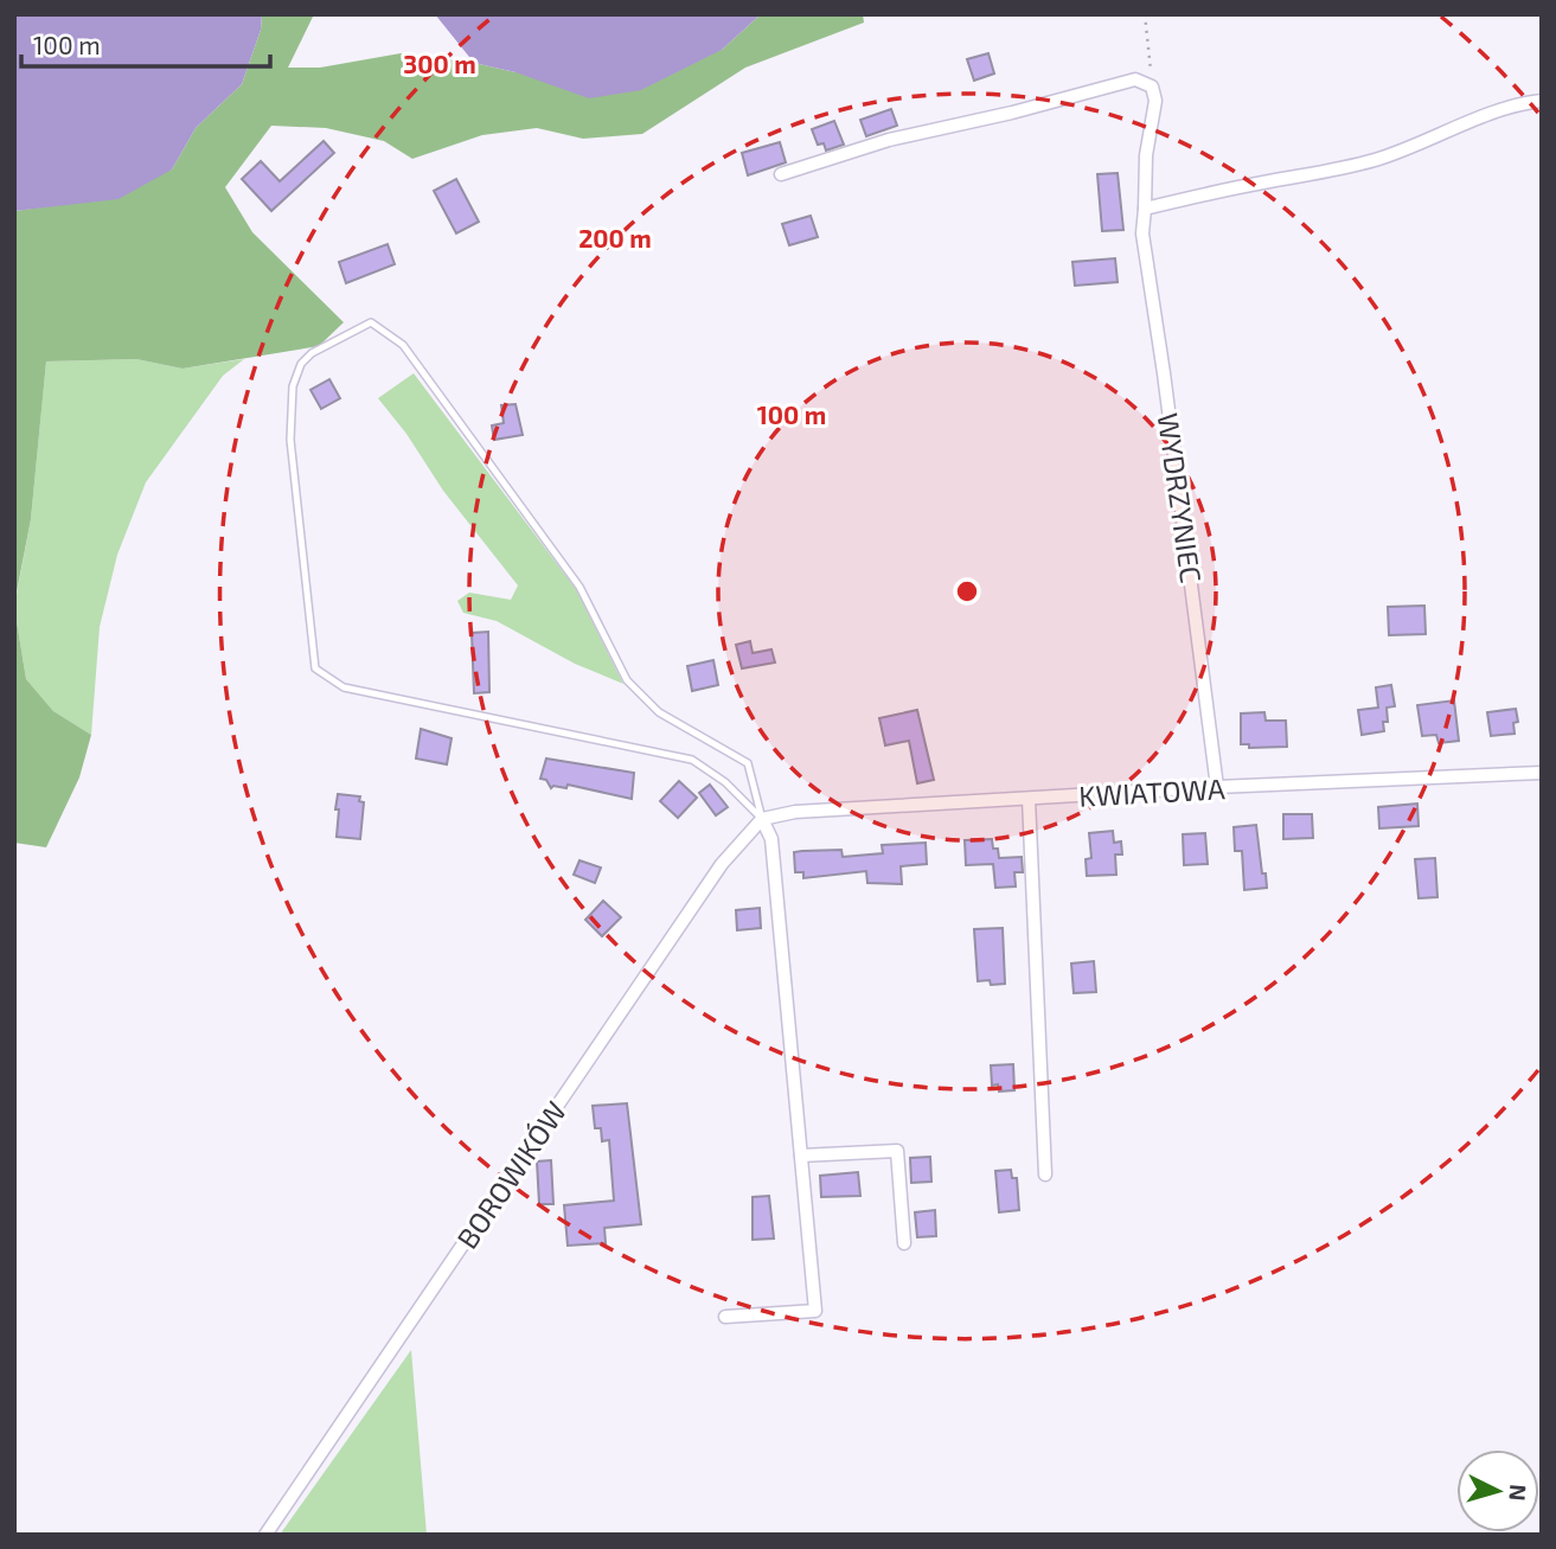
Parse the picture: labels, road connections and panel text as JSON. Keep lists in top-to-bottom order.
{
  "streets": {
    "street": ["WYDRZYNIEC", "KWIATOWA", "BOROWIKÓW"]
  },
  "crossings": [
    ["WYDRZYNIEC", "KWIATOWA"],
    ["KWIATOWA", "BOROWIKÓW"]
  ],
  "scale_bar": "100 m",
  "north": "right",
  "rings": ["300 m", "200 m", "100 m"]
}
